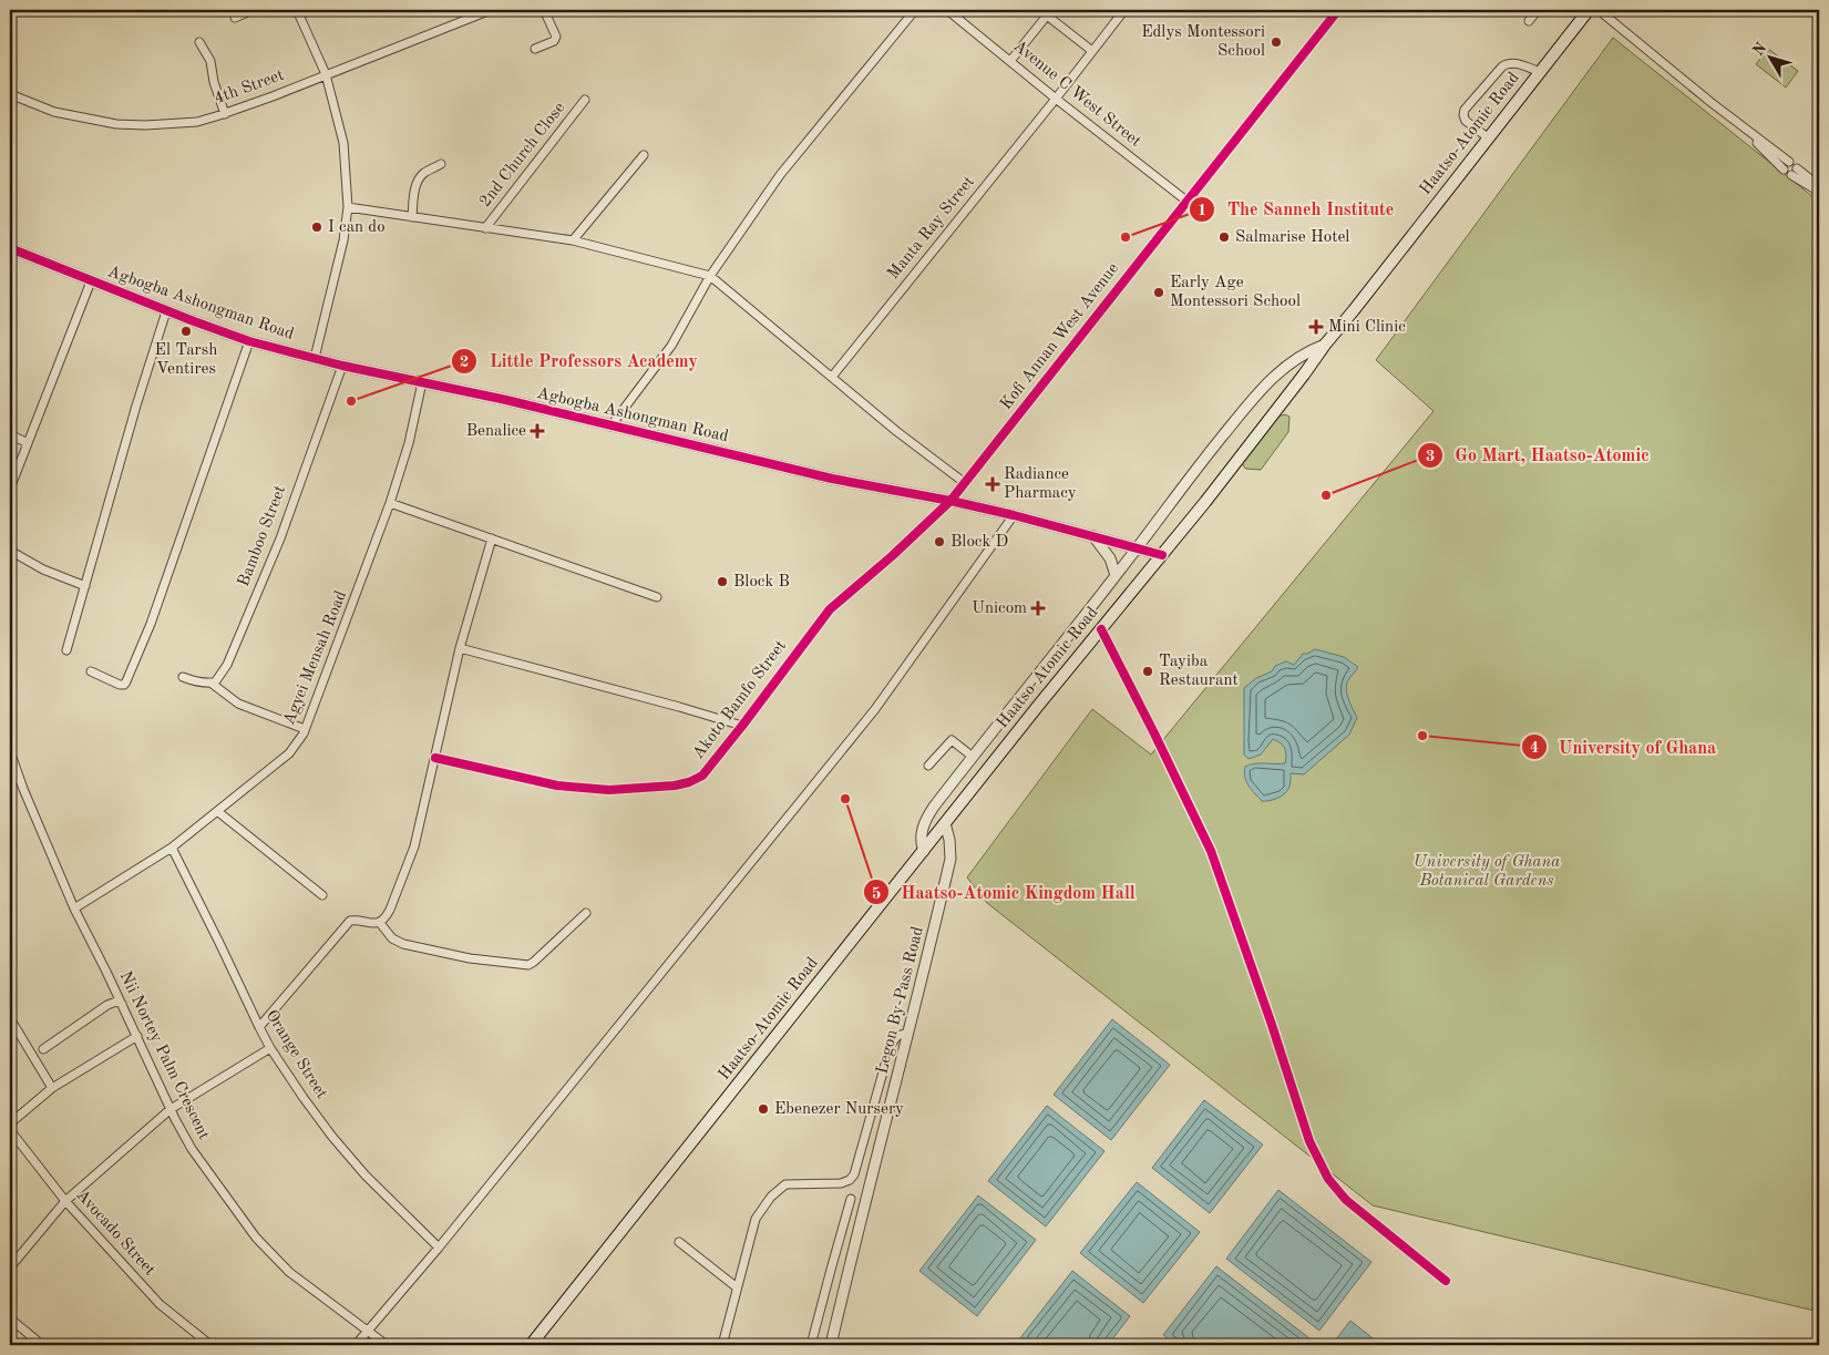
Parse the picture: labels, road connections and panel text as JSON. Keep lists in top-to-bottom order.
{
  "streets": {
    "main road": ["Haatso-Atomic Road"],
    "street": [
      "4th Street",
      "Avenue C West Street",
      "2nd Church Close",
      "Manta Ray Street",
      "Agbogba Ashongman Road",
      "Kofi Annan West Avenue",
      "Bamboo Street",
      "Agyei Mensah Road",
      "Akoto Bamfo Street",
      "Legon By-Pass Road",
      "Orange Street",
      "Nii Nortey Palm Crescent",
      "Avocado Street"
    ]
  },
  "crossings": [
    ["Avenue C West Street", "Manta Ray Street"],
    ["Avenue C West Street", "Kofi Annan West Avenue"],
    ["Haatso-Atomic Road", "Agbogba Ashongman Road"],
    ["Haatso-Atomic Road", "Legon By-Pass Road"],
    ["Agbogba Ashongman Road", "Kofi Annan West Avenue"],
    ["Agbogba Ashongman Road", "Bamboo Street"],
    ["Agbogba Ashongman Road", "Agyei Mensah Road"],
    ["Agbogba Ashongman Road", "Akoto Bamfo Street"],
    ["Kofi Annan West Avenue", "Akoto Bamfo Street"],
    ["Agyei Mensah Road", "Orange Street"],
    ["Agyei Mensah Road", "Nii Nortey Palm Crescent"]
  ],
  "parks": ["University of Ghana Botanical Gardens"],
  "places": {
    "other": [
      "Edlys Montessori School",
      "I can do",
      "The Sanneh Institute",
      "Salmarise Hotel",
      "Early Age Montessori School",
      "El Tarsh Ventires",
      "Little Professors Academy",
      "Go Mart, Haatso-Atomic",
      "Block D",
      "Block B",
      "Tayiba Restaurant",
      "University of Ghana",
      "Haatso-Atomic Kingdom Hall",
      "Ebenezer Nursery"
    ],
    "health": [
      "Mini Clinic",
      "Benalice",
      "Radiance Pharmacy",
      "Unicom"
    ]
  },
  "north": "top left"
}
